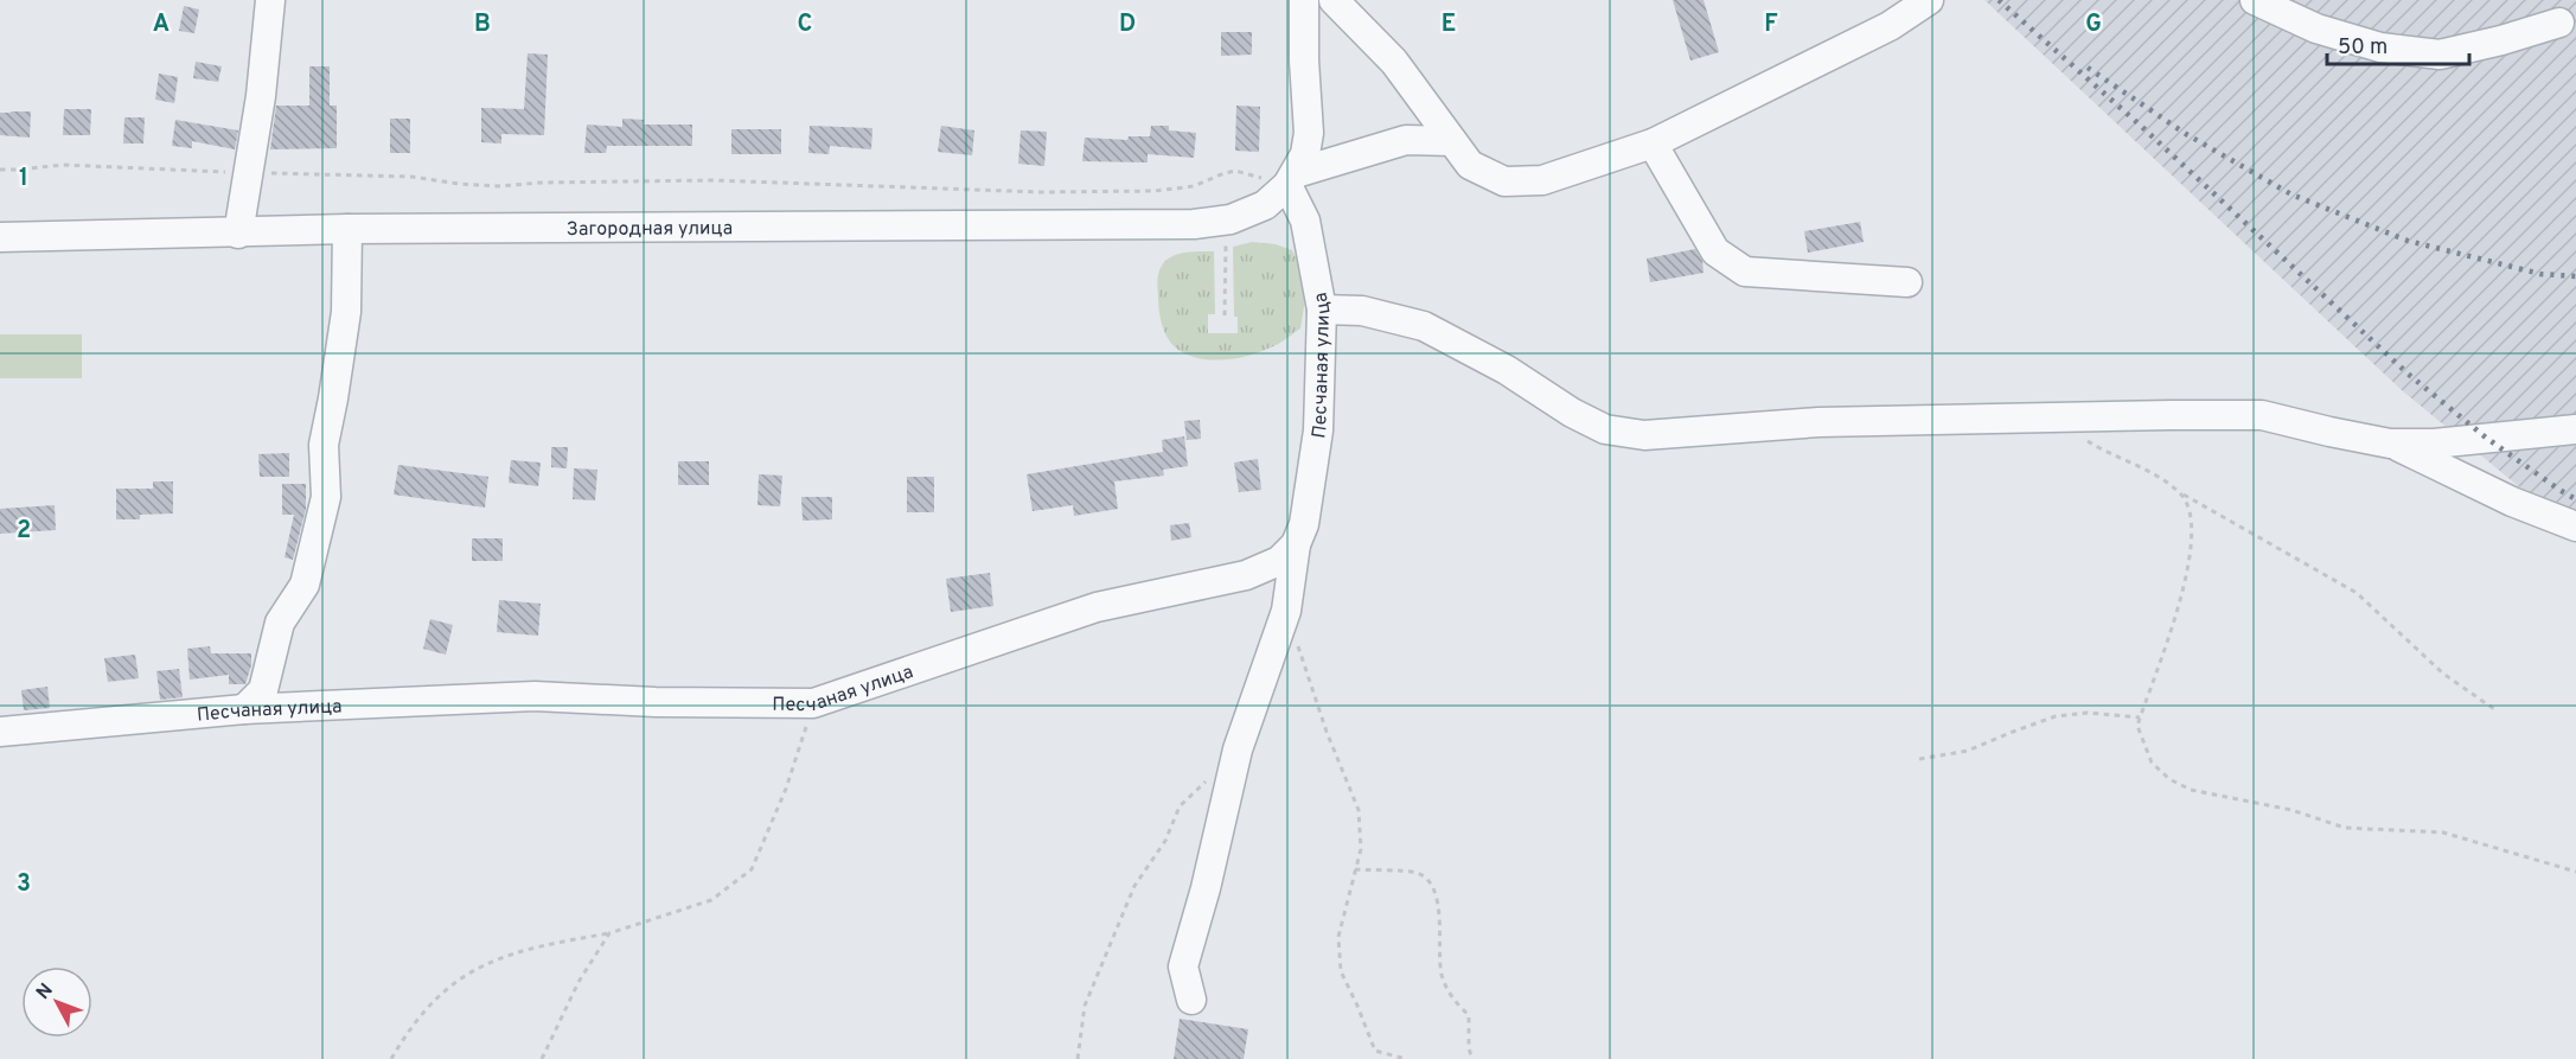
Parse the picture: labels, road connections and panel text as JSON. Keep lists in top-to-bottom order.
{
  "streets": {
    "street": ["Загородная улица", "Песчаная улица"]
  },
  "crossings": [
    ["Загородная улица", "Песчаная улица"]
  ],
  "scale_bar": "50 m",
  "north": "top left",
  "grid": {
    "columns": [
      "A",
      "B",
      "C",
      "D",
      "E",
      "F",
      "G"
    ],
    "rows": ["1", "2", "3"]
  }
}
